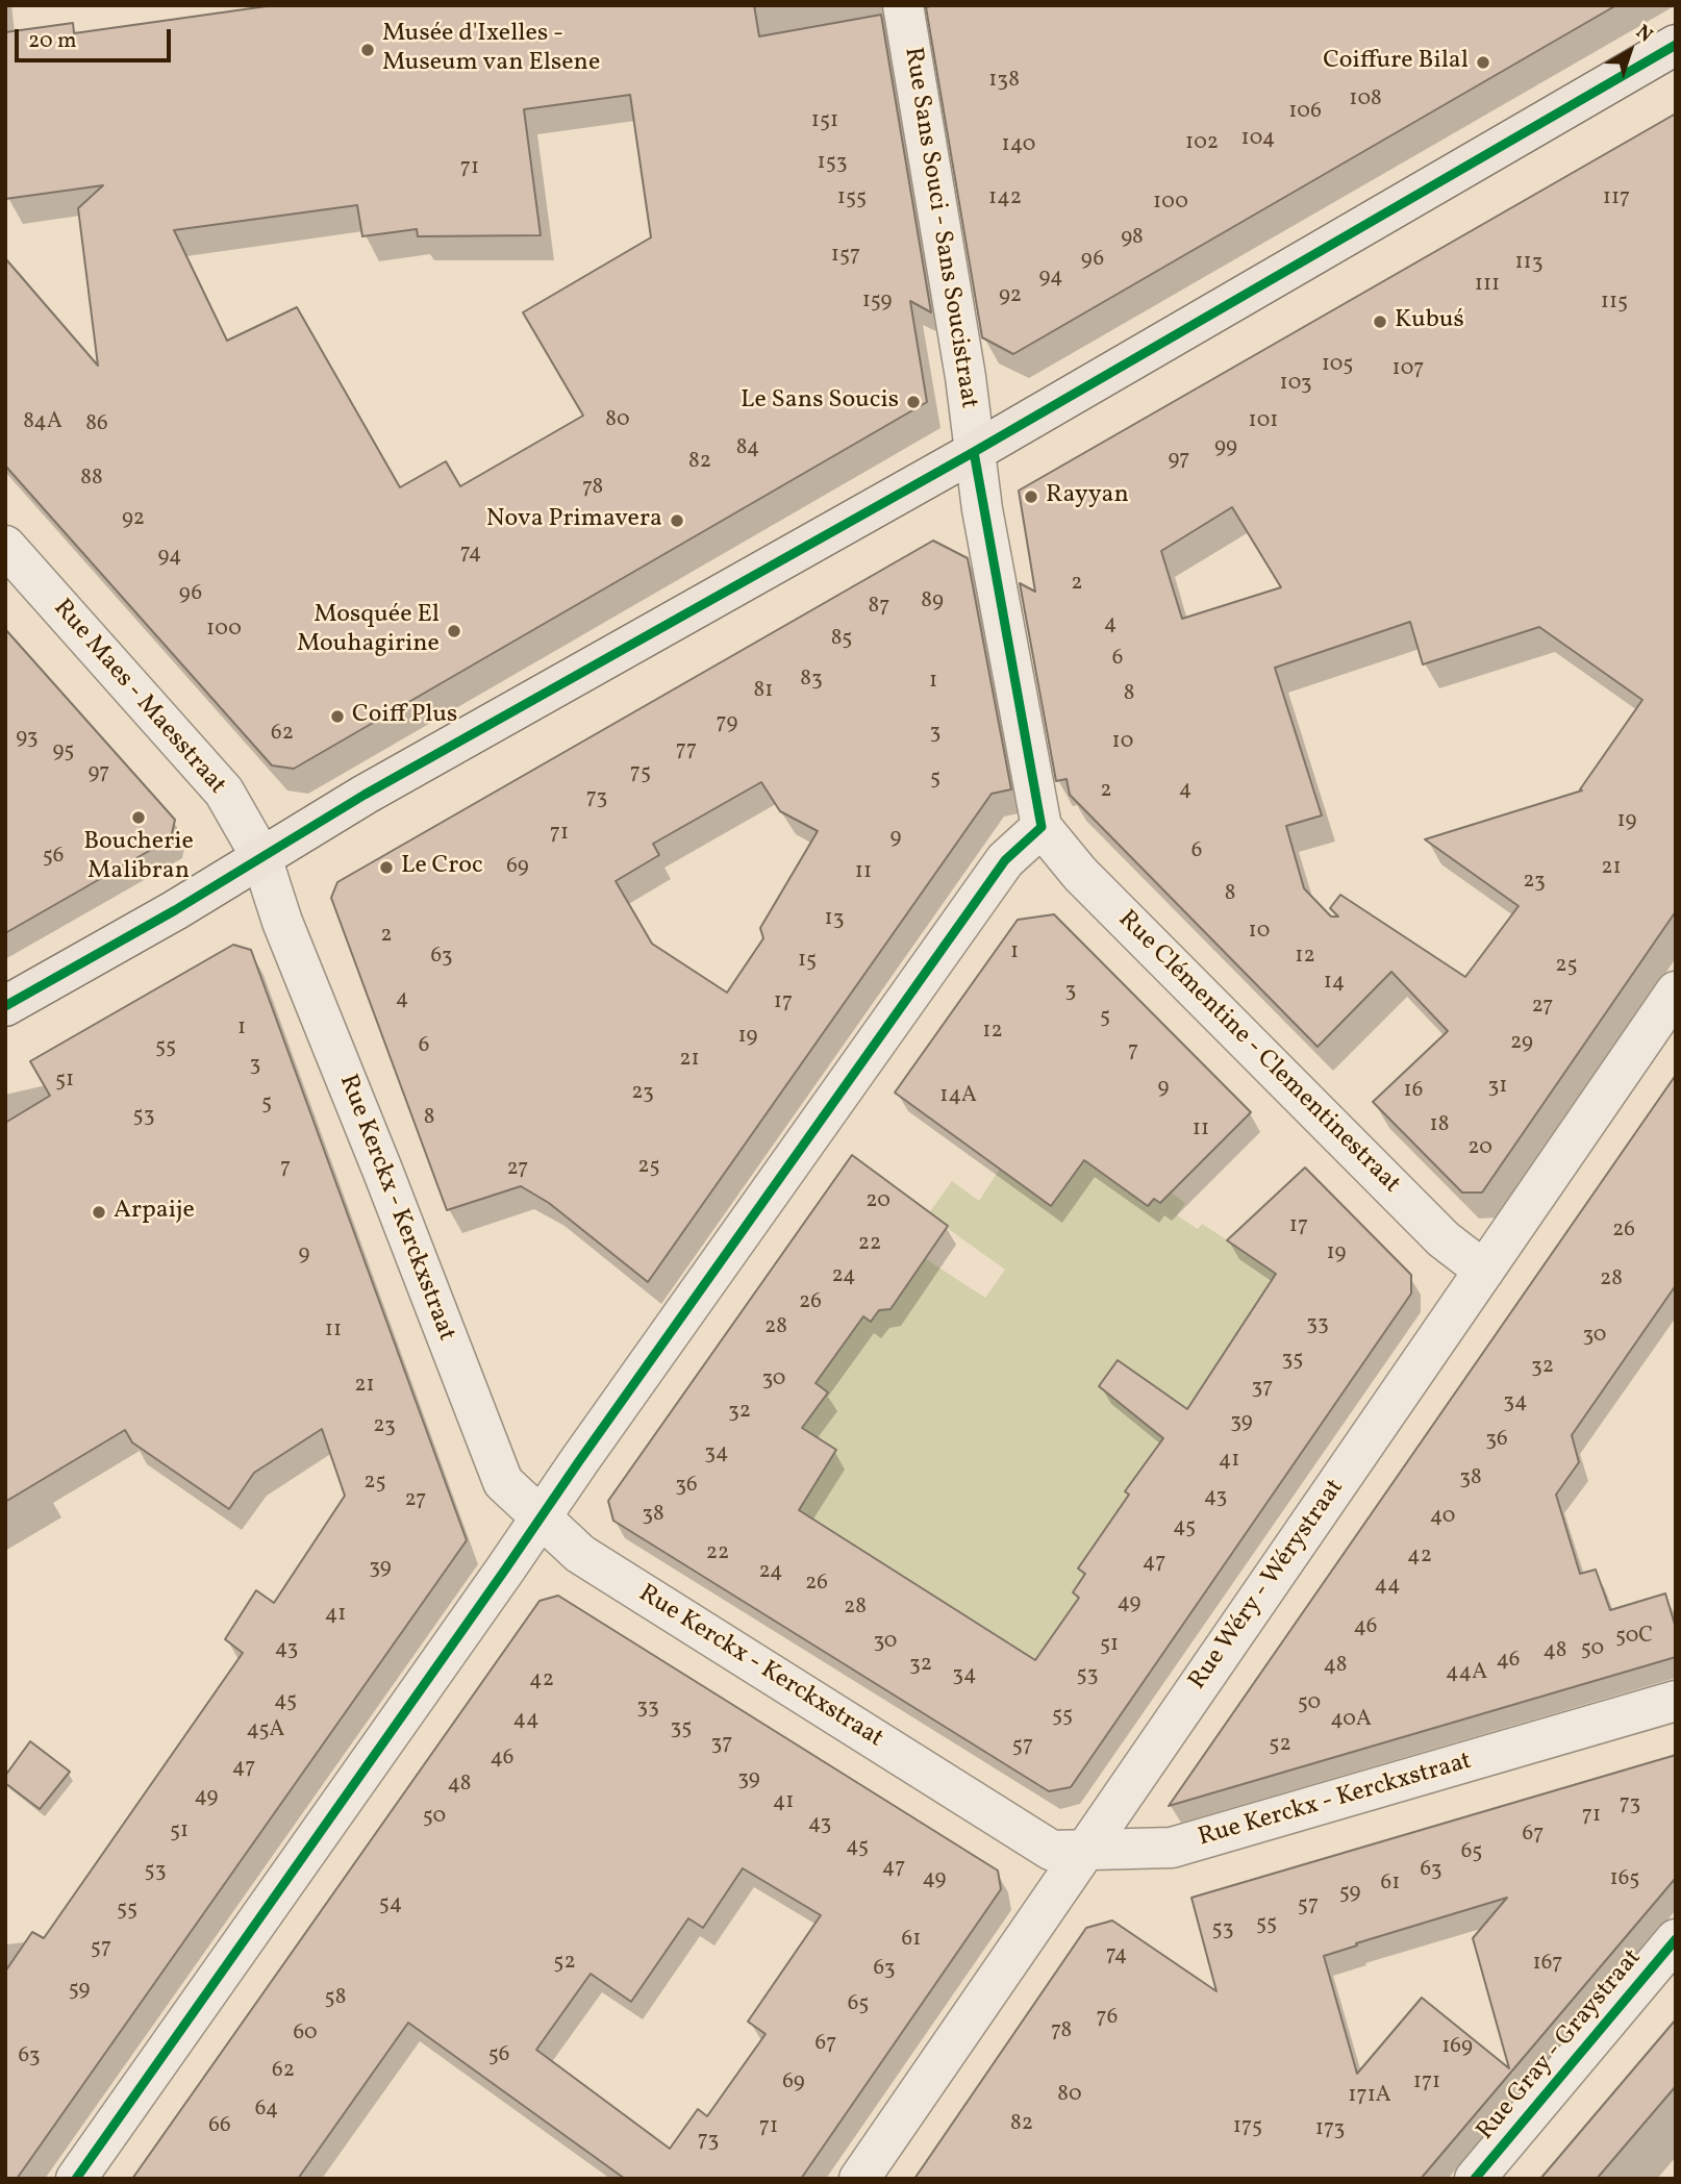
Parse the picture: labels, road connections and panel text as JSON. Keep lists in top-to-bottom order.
{
  "streets": {
    "street": [
      "Rue Sans Souci - Sans Soucistraat",
      "Rue Maes - Maesstraat",
      "Rue Clémentine - Clementinestraat",
      "Rue Kerckx - Kerckxstraat",
      "Rue Wéry - Wérystraat",
      "Rue Gray - Graystraat"
    ]
  },
  "crossings": [
    ["Rue Sans Souci - Sans Soucistraat", "Rue Clémentine - Clementinestraat"],
    ["Rue Maes - Maesstraat", "Rue Kerckx - Kerckxstraat"],
    ["Rue Clémentine - Clementinestraat", "Rue Wéry - Wérystraat"],
    ["Rue Kerckx - Kerckxstraat", "Rue Wéry - Wérystraat"]
  ],
  "places": [
    "Musée d'Ixelles - Museum van Elsene",
    "Coiffure Bilal",
    "Kubuś",
    "Le Sans Soucis",
    "Rayyan",
    "Nova Primavera",
    "Mosquée El Mouhagirine",
    "Coiff Plus",
    "Boucherie Malibran",
    "Le Croc",
    "Arpaije"
  ],
  "house_numbers": [
    "138",
    "108",
    "106",
    "151",
    "104",
    "102",
    "140",
    "153",
    "71",
    "155",
    "142",
    "117",
    "100",
    "98",
    "157",
    "96",
    "113",
    "94",
    "111",
    "92",
    "159",
    "115",
    "105",
    "107",
    "103",
    "80",
    "101",
    "84A",
    "86",
    "99",
    "84",
    "97",
    "82",
    "88",
    "78",
    "92",
    "74",
    "94",
    "2",
    "96",
    "89",
    "87",
    "4",
    "100",
    "85",
    "6",
    "83",
    "1",
    "81",
    "8",
    "79",
    "3",
    "62",
    "93",
    "10",
    "77",
    "95",
    "97",
    "75",
    "5",
    "4",
    "2",
    "73",
    "19",
    "71",
    "9",
    "6",
    "56",
    "69",
    "21",
    "11",
    "23",
    "8",
    "13",
    "10",
    "2",
    "1",
    "63",
    "12",
    "15",
    "25",
    "14",
    "3",
    "4",
    "17",
    "27",
    "5",
    "1",
    "12",
    "19",
    "29",
    "6",
    "55",
    "7",
    "21",
    "3",
    "51",
    "31",
    "9",
    "16",
    "23",
    "14A",
    "5",
    "53",
    "8",
    "18",
    "11",
    "20",
    "25",
    "7",
    "27",
    "20",
    "17",
    "26",
    "22",
    "19",
    "9",
    "24",
    "28",
    "26",
    "33",
    "28",
    "11",
    "30",
    "35",
    "32",
    "30",
    "21",
    "37",
    "34",
    "32",
    "39",
    "23",
    "36",
    "34",
    "41",
    "38",
    "25",
    "36",
    "43",
    "27",
    "38",
    "40",
    "45",
    "22",
    "42",
    "47",
    "39",
    "24",
    "26",
    "44",
    "49",
    "28",
    "41",
    "46",
    "50C",
    "30",
    "51",
    "43",
    "50",
    "48",
    "46",
    "32",
    "48",
    "44A",
    "34",
    "53",
    "42",
    "45",
    "50",
    "33",
    "55",
    "44",
    "40A",
    "35",
    "45A",
    "37",
    "52",
    "57",
    "46",
    "47",
    "39",
    "48",
    "49",
    "41",
    "73",
    "71",
    "50",
    "43",
    "51",
    "67",
    "45",
    "65",
    "47",
    "63",
    "53",
    "49",
    "165",
    "61",
    "59",
    "54",
    "57",
    "55",
    "55",
    "53",
    "61",
    "57",
    "74",
    "52",
    "167",
    "63",
    "59",
    "58",
    "65",
    "76",
    "78",
    "60",
    "67",
    "169",
    "56",
    "63",
    "62",
    "69",
    "171",
    "80",
    "171A",
    "64",
    "82",
    "66",
    "71",
    "175",
    "173",
    "73"
  ],
  "scale_bar": "20 m",
  "north": "top right"
}
